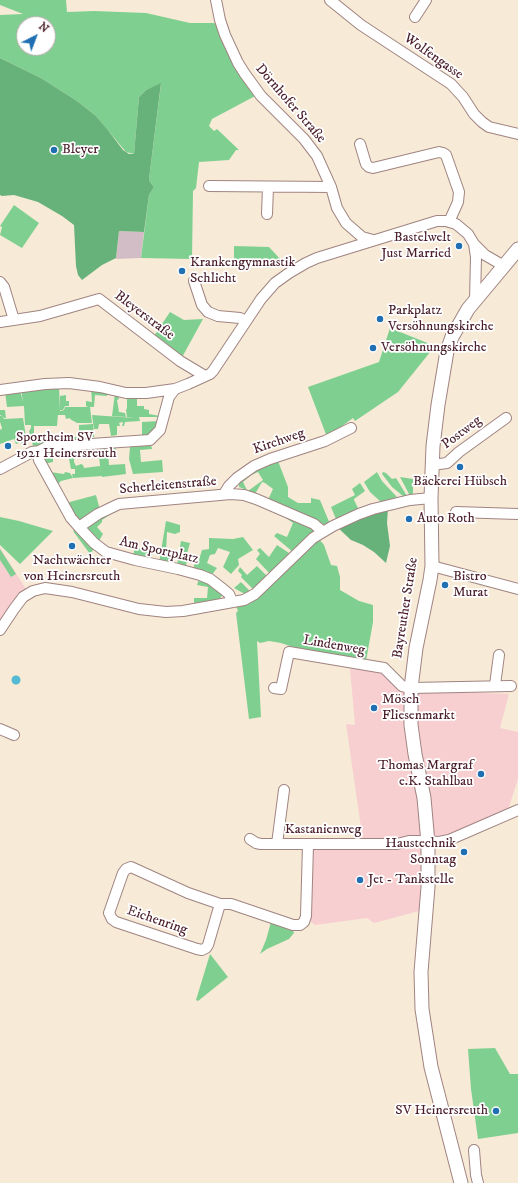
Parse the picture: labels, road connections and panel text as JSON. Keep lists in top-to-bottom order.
{
  "streets": {
    "main road": ["Bayreuther Straße"],
    "street": [
      "Wolfengasse",
      "Dörnhofer Straße",
      "Bleyerstraße",
      "Postweg",
      "Kirchweg",
      "Scherleitenstraße",
      "Am Sportplatz",
      "Lindenweg",
      "Kastanienweg",
      "Eichenring"
    ]
  },
  "crossings": [
    ["Postweg", "Bayreuther Straße"],
    ["Kirchweg", "Scherleitenstraße"],
    ["Scherleitenstraße", "Am Sportplatz"],
    ["Bayreuther Straße", "Lindenweg"],
    ["Bayreuther Straße", "Kastanienweg"],
    ["Kastanienweg", "Eichenring"]
  ],
  "places": [
    "Bleyer",
    "Bastelwelt Just Married",
    "Krankengymnastik Schlicht",
    "Parkplatz Versöhnungskirche",
    "Versöhnungskirche",
    "Sportheim SV 1921 Heinersreuth",
    "Bäckerei Hübsch",
    "Auto Roth",
    "Nachtwächter von Heinersreuth",
    "Bistro Murat",
    "Mösch Fliesenmarkt",
    "Thomas Margraf e.K. Stahlbau",
    "Haustechnik Sonntag",
    "Jet - Tankstelle",
    "SV Heinersreuth"
  ],
  "north": "top right"
}
